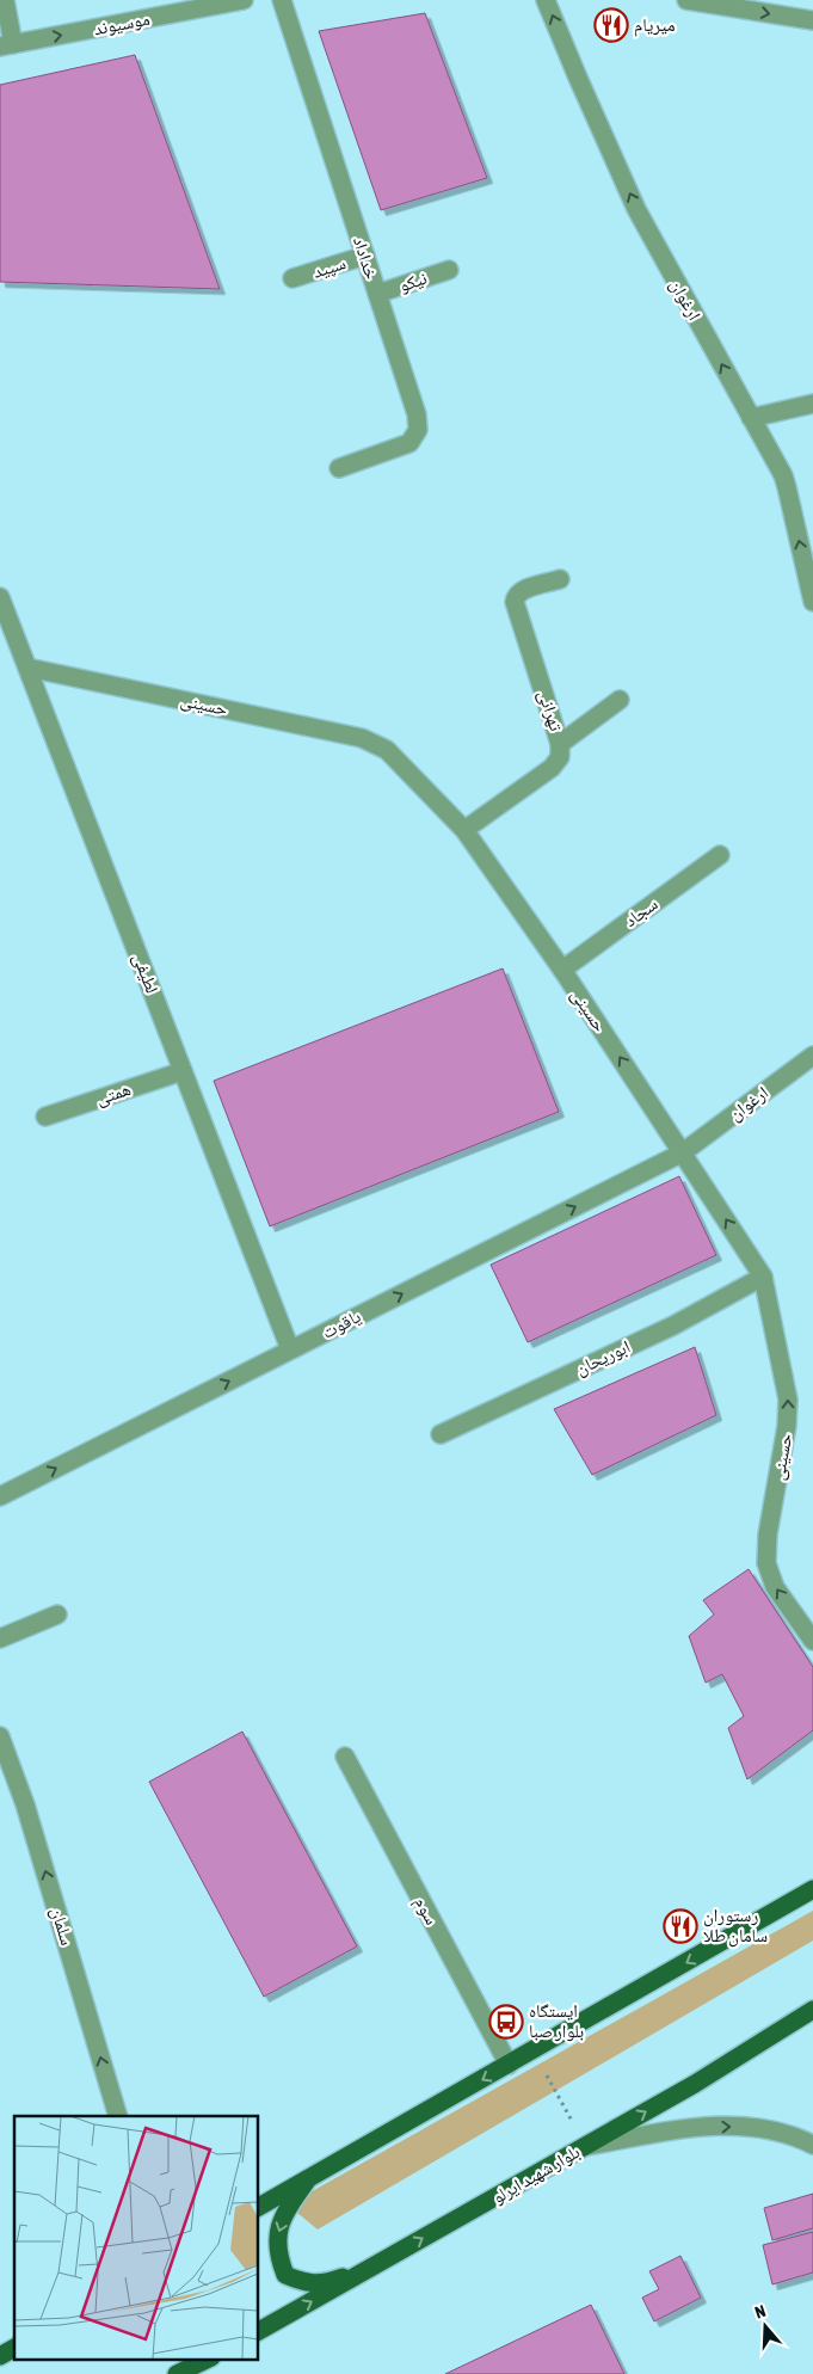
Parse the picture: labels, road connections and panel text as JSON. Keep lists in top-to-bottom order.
{
  "streets": {
    "main road": ["بلوار شهید ایرلو"],
    "street": [
      "موسیوند",
      "خداداد",
      "سپید",
      "نیکو",
      "ارغوان",
      "حسینی",
      "تهرانی",
      "سجاد",
      "لطیفی",
      "همتی",
      "یاقوت",
      "ابوریحان",
      "سوم",
      "سلمان"
    ]
  },
  "crossings": [
    ["خداداد", "سپید"],
    ["خداداد", "نیکو"],
    ["ارغوان", "حسینی"],
    ["ارغوان", "یاقوت"],
    ["حسینی", "تهرانی"],
    ["حسینی", "سجاد"],
    ["حسینی", "لطیفی"],
    ["حسینی", "یاقوت"],
    ["حسینی", "ابوریحان"],
    ["لطیفی", "همتی"],
    ["لطیفی", "یاقوت"]
  ],
  "one_way": [
    "موسیوند",
    "ارغوان",
    "حسینی",
    "یاقوت",
    "سلمان"
  ],
  "places": {
    "restaurant": ["میریام", "رستوران سامان طلا"],
    "bus stop": ["ایستگاه بلوار صبا"]
  },
  "north": "top"
}
